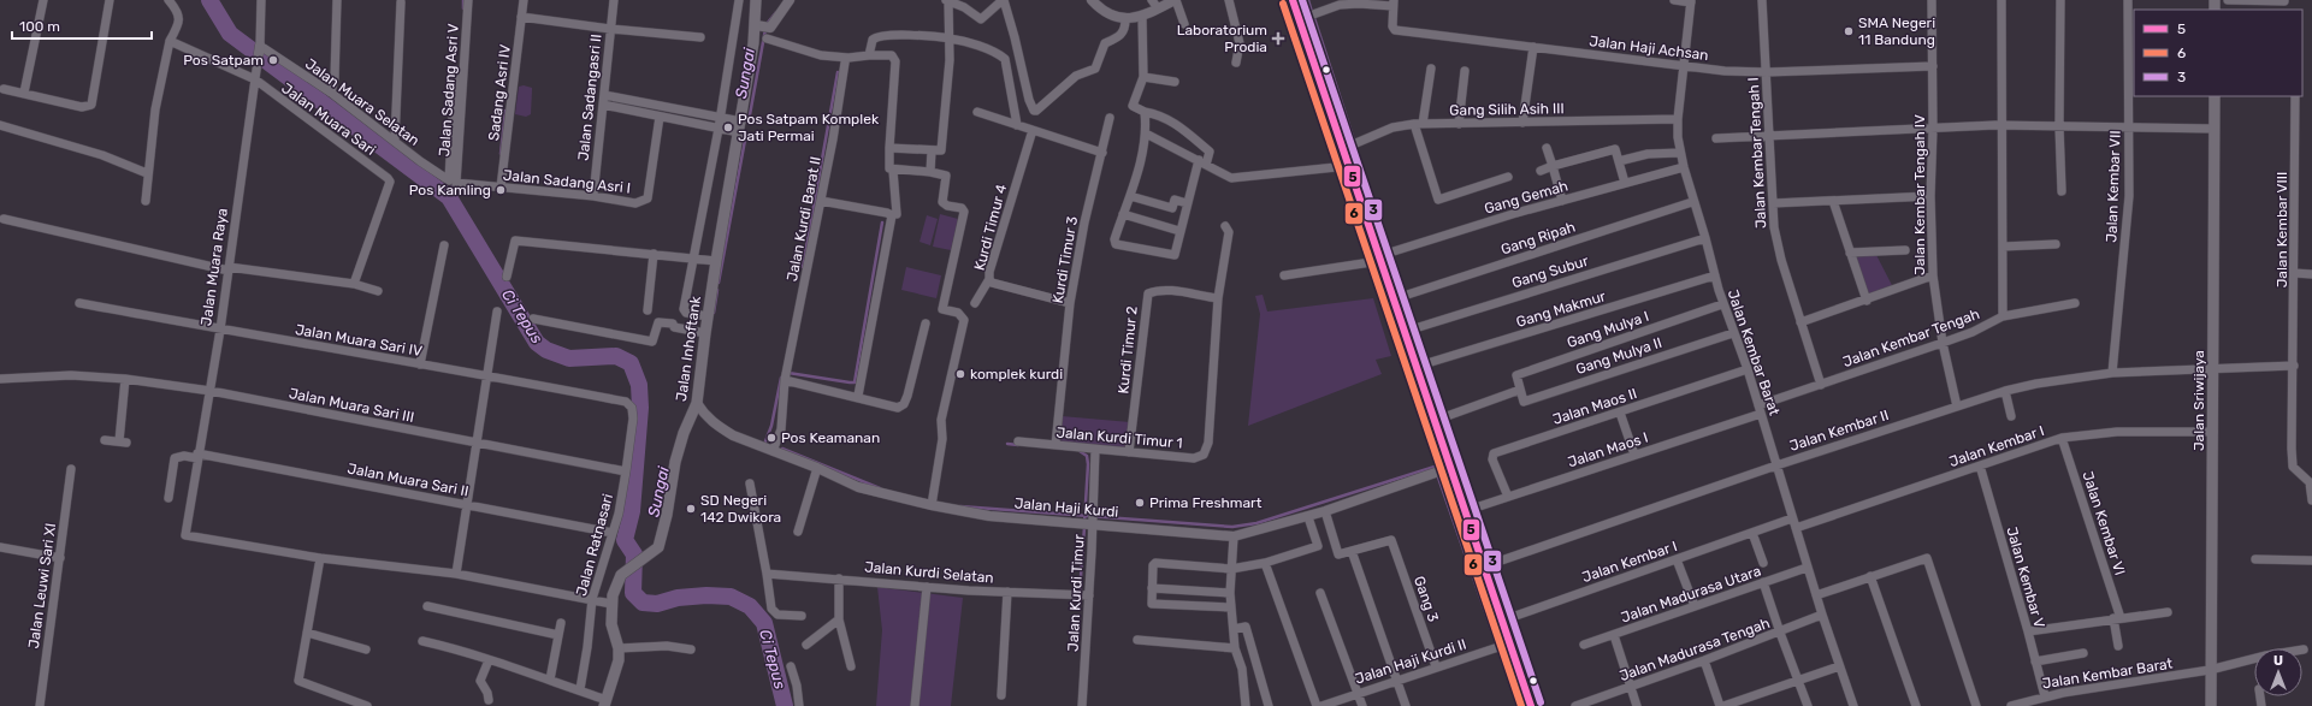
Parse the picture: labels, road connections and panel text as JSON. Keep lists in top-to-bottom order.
{
  "streets": {
    "main road": ["Jalan Inhoftank", "Jalan Sriwijaya"],
    "street": [
      "Jalan Haji Achsan",
      "Jalan Sadang Asri V",
      "Sadang Asri IV",
      "Jalan Sadangasri II",
      "Jalan Muara Selatan",
      "Gang Silih Asih III",
      "Jalan Muara Sari",
      "Jalan Kembar Tengah I",
      "Jalan Sadang Asri I",
      "Jalan Kembar VII",
      "Jalan Kembar Tengah IV",
      "Gang Gemah",
      "Jalan Kurdi Barat II",
      "Kurdi Timur 4",
      "Jalan Kembar VIII",
      "Gang Ripah",
      "Kurdi Timur 3",
      "Jalan Muara Raya",
      "Gang Subur",
      "Gang Makmur",
      "Gang Mulya I",
      "Jalan Kembar Tengah",
      "Jalan Muara Sari IV",
      "Kurdi Timur 2",
      "Jalan Kembar Barat",
      "Gang Mulya II",
      "Jalan Muara Sari III",
      "Jalan Maos II",
      "Jalan Kembar II",
      "Jalan Kurdi Timur 1",
      "Jalan Kembar I",
      "Jalan Maos I",
      "Jalan Muara Sari II",
      "Jalan Haji Kurdi",
      "Jalan Kembar VI",
      "Jalan Ratnasari",
      "Jalan Kurdi Selatan",
      "Jalan Kembar V",
      "Jalan Leuwi Sari XI",
      "Jalan Kurdi Timur",
      "Jalan Madurasa Utara",
      "Gang 3",
      "Jalan Madurasa Tengah",
      "Jalan Haji Kurdi II"
    ]
  },
  "crossings": [
    ["Jalan Haji Achsan", "Jalan Kembar Tengah I"],
    ["Jalan Haji Achsan", "Jalan Kembar Tengah IV"],
    ["Jalan Haji Achsan", "Jalan Kembar Barat"],
    ["Jalan Sadang Asri V", "Jalan Muara Selatan"],
    ["Jalan Sadang Asri V", "Jalan Sadang Asri I"],
    ["Sadang Asri IV", "Jalan Sadang Asri I"],
    ["Jalan Sadangasri II", "Jalan Sadang Asri I"],
    ["Jalan Muara Selatan", "Jalan Sadang Asri I"],
    ["Jalan Muara Selatan", "Jalan Muara Raya"],
    ["Gang Silih Asih III", "Jalan Kembar Barat"],
    ["Jalan Muara Sari", "Jalan Muara Raya"],
    ["Jalan Kembar Tengah I", "Jalan Kembar Tengah"],
    ["Jalan Kembar VII", "Jalan Kembar II"],
    ["Jalan Kembar Tengah IV", "Jalan Kembar Tengah"],
    ["Jalan Kembar Tengah IV", "Jalan Kembar II"],
    ["Gang Gemah", "Jalan Kembar Barat"],
    ["Jalan Kurdi Barat II", "Jalan Haji Kurdi"],
    ["Kurdi Timur 4", "Kurdi Timur 3"],
    ["Jalan Kembar VIII", "Jalan Kembar II"],
    ["Gang Ripah", "Jalan Kembar Barat"],
    ["Kurdi Timur 3", "Jalan Kurdi Timur 1"],
    ["Jalan Muara Raya", "Jalan Muara Sari IV"],
    ["Jalan Muara Raya", "Jalan Muara Sari III"],
    ["Jalan Muara Raya", "Jalan Muara Sari II"],
    ["Gang Subur", "Jalan Kembar Barat"],
    ["Gang Makmur", "Jalan Kembar Barat"],
    ["Gang Mulya I", "Jalan Kembar Barat"],
    ["Gang Mulya I", "Gang Mulya II"],
    ["Jalan Kembar Tengah", "Jalan Kembar Barat"],
    ["Jalan Kembar Tengah", "Jalan Maos I"],
    ["Jalan Muara Sari IV", "Jalan Ratnasari"],
    ["Jalan Inhoftank", "Jalan Haji Kurdi"],
    ["Jalan Inhoftank", "Jalan Ratnasari"],
    ["Kurdi Timur 2", "Jalan Kurdi Timur 1"],
    ["Jalan Kembar Barat", "Gang Mulya II"],
    ["Jalan Kembar Barat", "Jalan Sriwijaya"],
    ["Jalan Kembar Barat", "Jalan Maos II"],
    ["Jalan Kembar Barat", "Jalan Kembar II"],
    ["Jalan Kembar Barat", "Jalan Kembar I"],
    ["Jalan Kembar Barat", "Jalan Maos I"],
    ["Jalan Kembar Barat", "Jalan Kembar V"],
    ["Jalan Kembar Barat", "Jalan Madurasa Utara"],
    ["Jalan Kembar Barat", "Jalan Madurasa Tengah"],
    ["Jalan Sriwijaya", "Jalan Kembar II"],
    ["Jalan Sriwijaya", "Jalan Kembar I"],
    ["Jalan Muara Sari III", "Jalan Ratnasari"],
    ["Jalan Maos II", "Jalan Maos I"],
    ["Jalan Kurdi Timur 1", "Jalan Kurdi Timur"],
    ["Jalan Kembar I", "Jalan Kembar VI"],
    ["Jalan Kembar I", "Jalan Kembar V"],
    ["Jalan Muara Sari II", "Jalan Ratnasari"],
    ["Jalan Haji Kurdi", "Jalan Kurdi Timur"],
    ["Jalan Kurdi Selatan", "Jalan Kurdi Timur"],
    ["Gang 3", "Jalan Haji Kurdi II"]
  ],
  "water": ["Sungai", "Ci Tepus"],
  "places": {
    "other": [
      "SMA Negeri 11 Bandung",
      "Pos Satpam",
      "Pos Satpam Komplek Jati Permai",
      "Pos Kamling",
      "komplek kurdi",
      "Pos Keamanan",
      "Prima Freshmart",
      "SD Negeri 142 Dwikora"
    ],
    "health": ["Laboratorium Prodia"]
  },
  "lines": ["transit line 5", "transit line 3", "transit line 6"],
  "legend": ["5", "6", "3"],
  "scale_bar": "100 m",
  "north": "top"
}
